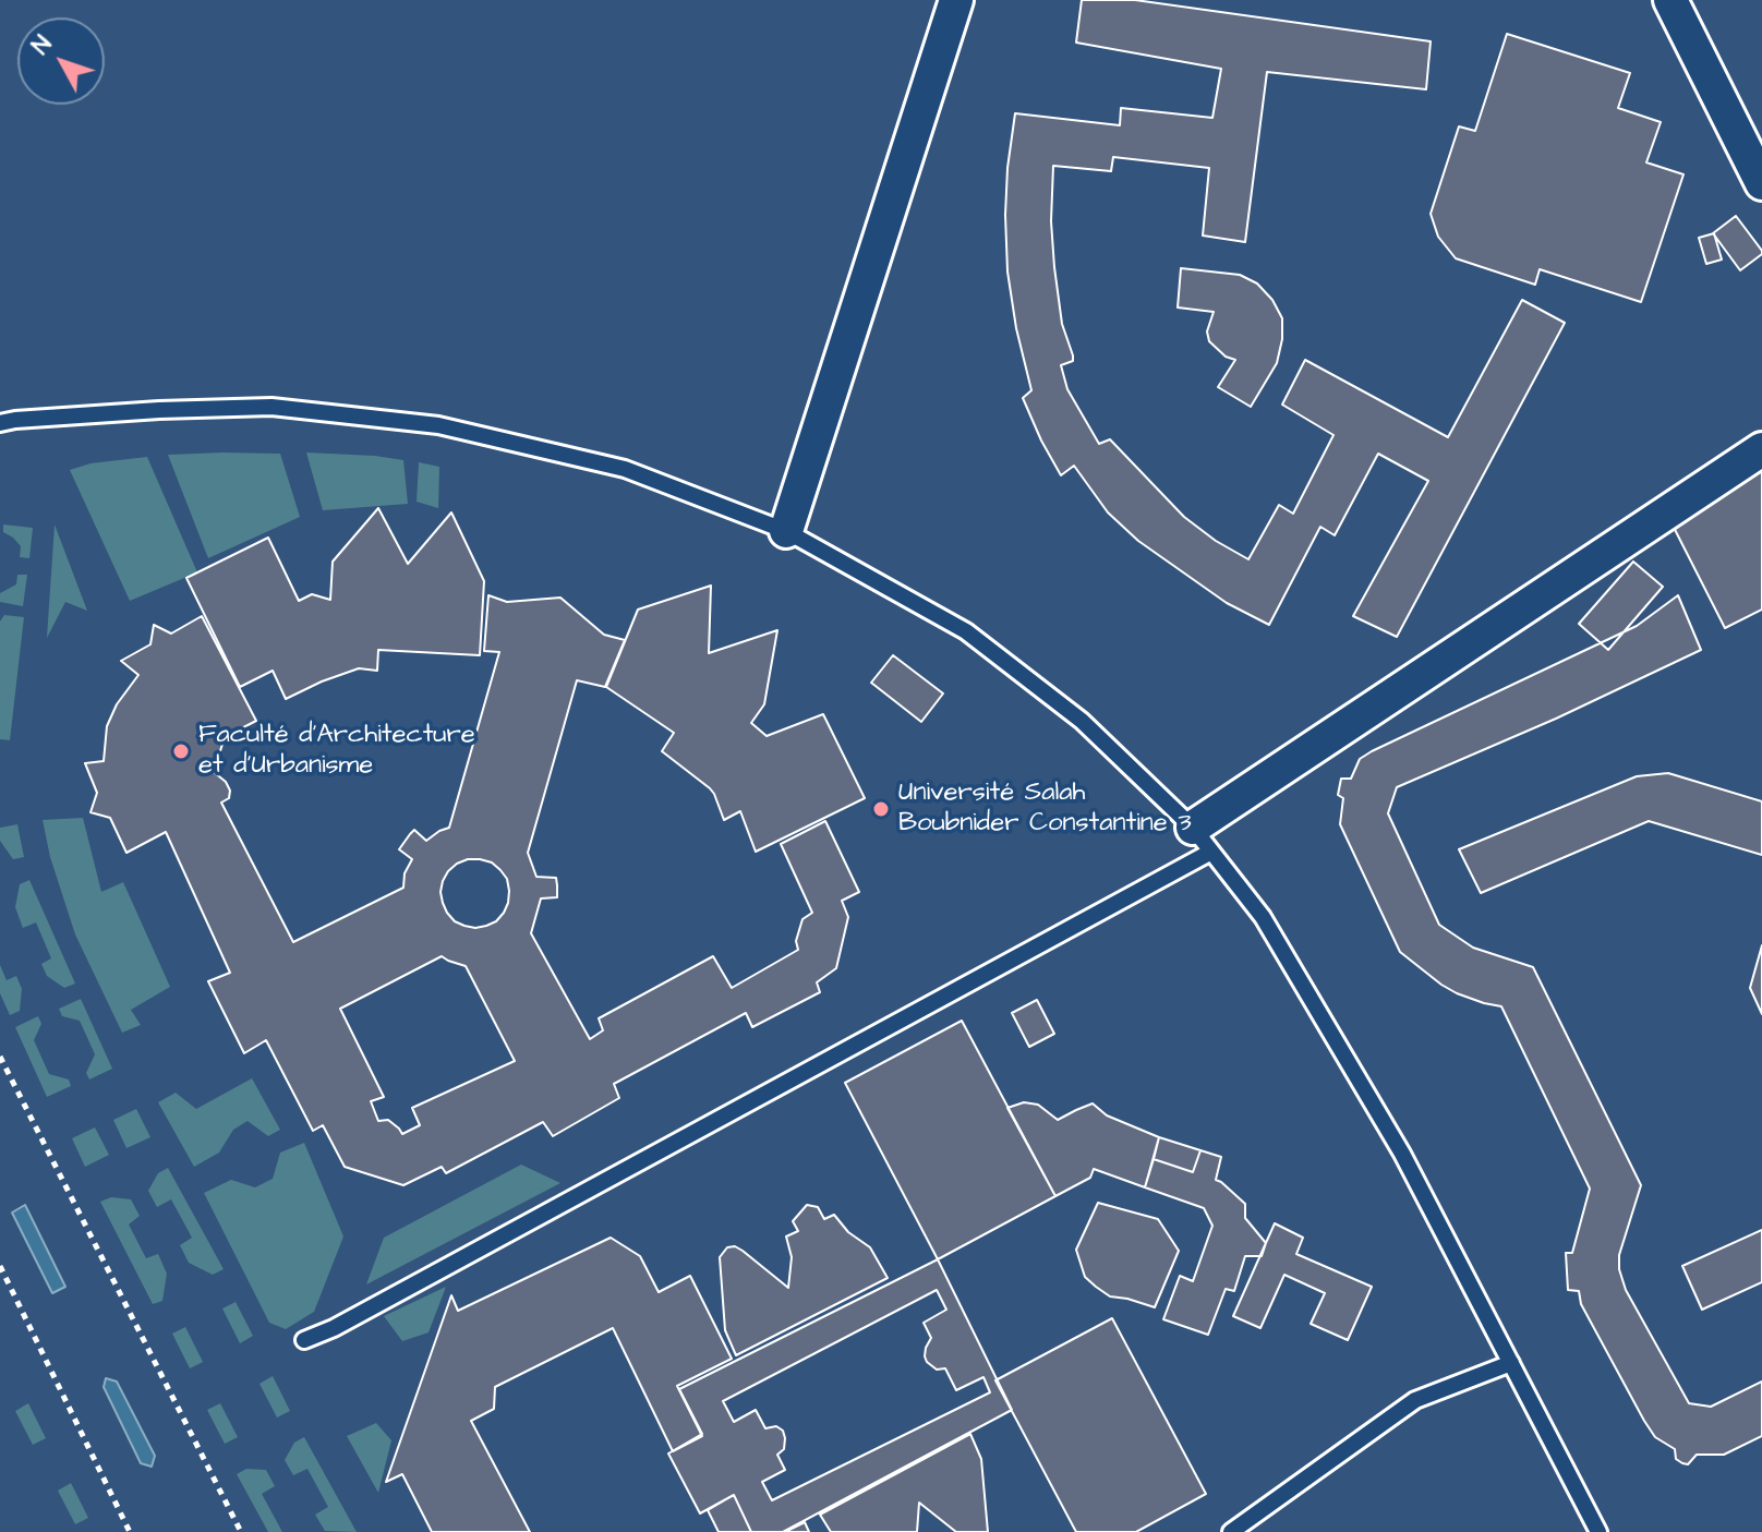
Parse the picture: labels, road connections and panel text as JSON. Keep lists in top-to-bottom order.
{
  "places": ["Faculté d'Architecture et d'Urbanisme", "Université Salah Boubnider Constantine 3"],
  "north": "top left"
}
